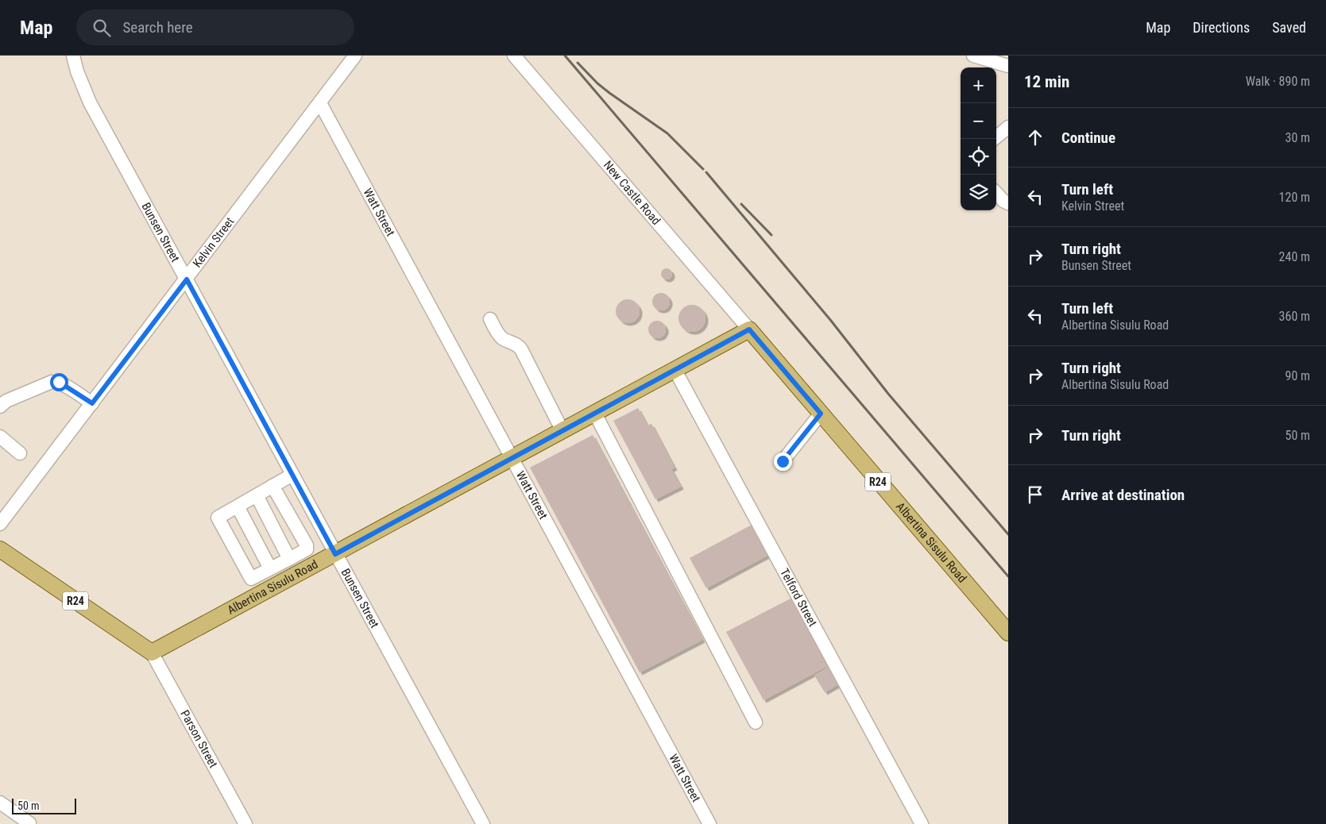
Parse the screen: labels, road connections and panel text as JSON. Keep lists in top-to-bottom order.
{
  "streets": {
    "main road": ["R24", "Albertina Sisulu Road"],
    "street": [
      "New Castle Road",
      "Watt Street",
      "Bunsen Street",
      "Kelvin Street",
      "Telford Street",
      "Parson Street"
    ]
  },
  "crossings": [
    ["New Castle Road", "Albertina Sisulu Road"],
    ["Watt Street", "Kelvin Street"],
    ["Watt Street", "Albertina Sisulu Road"],
    ["Bunsen Street", "Kelvin Street"],
    ["Bunsen Street", "Albertina Sisulu Road"],
    ["R24", "Albertina Sisulu Road"],
    ["R24", "Parson Street"],
    ["Albertina Sisulu Road", "Telford Street"],
    ["Albertina Sisulu Road", "Parson Street"]
  ],
  "scale_bar": "50 m",
  "page": {
    "header": "Map",
    "search": "Search here",
    "nav": ["Map", "Directions", "Saved"],
    "heading": ["12 min", "Walk · 890 m"],
    "map_buttons": ["+", "−"],
    "list": [
      ["Continue", "30 m"],
      ["Turn left", "Kelvin Street", "120 m"],
      ["Turn right", "Bunsen Street", "240 m"],
      ["Turn left", "Albertina Sisulu Road", "360 m"],
      ["Turn right", "Albertina Sisulu Road", "90 m"],
      ["Turn right", "50 m"],
      "Arrive at destination"
    ],
    "scale": "50 m"
  }
}
